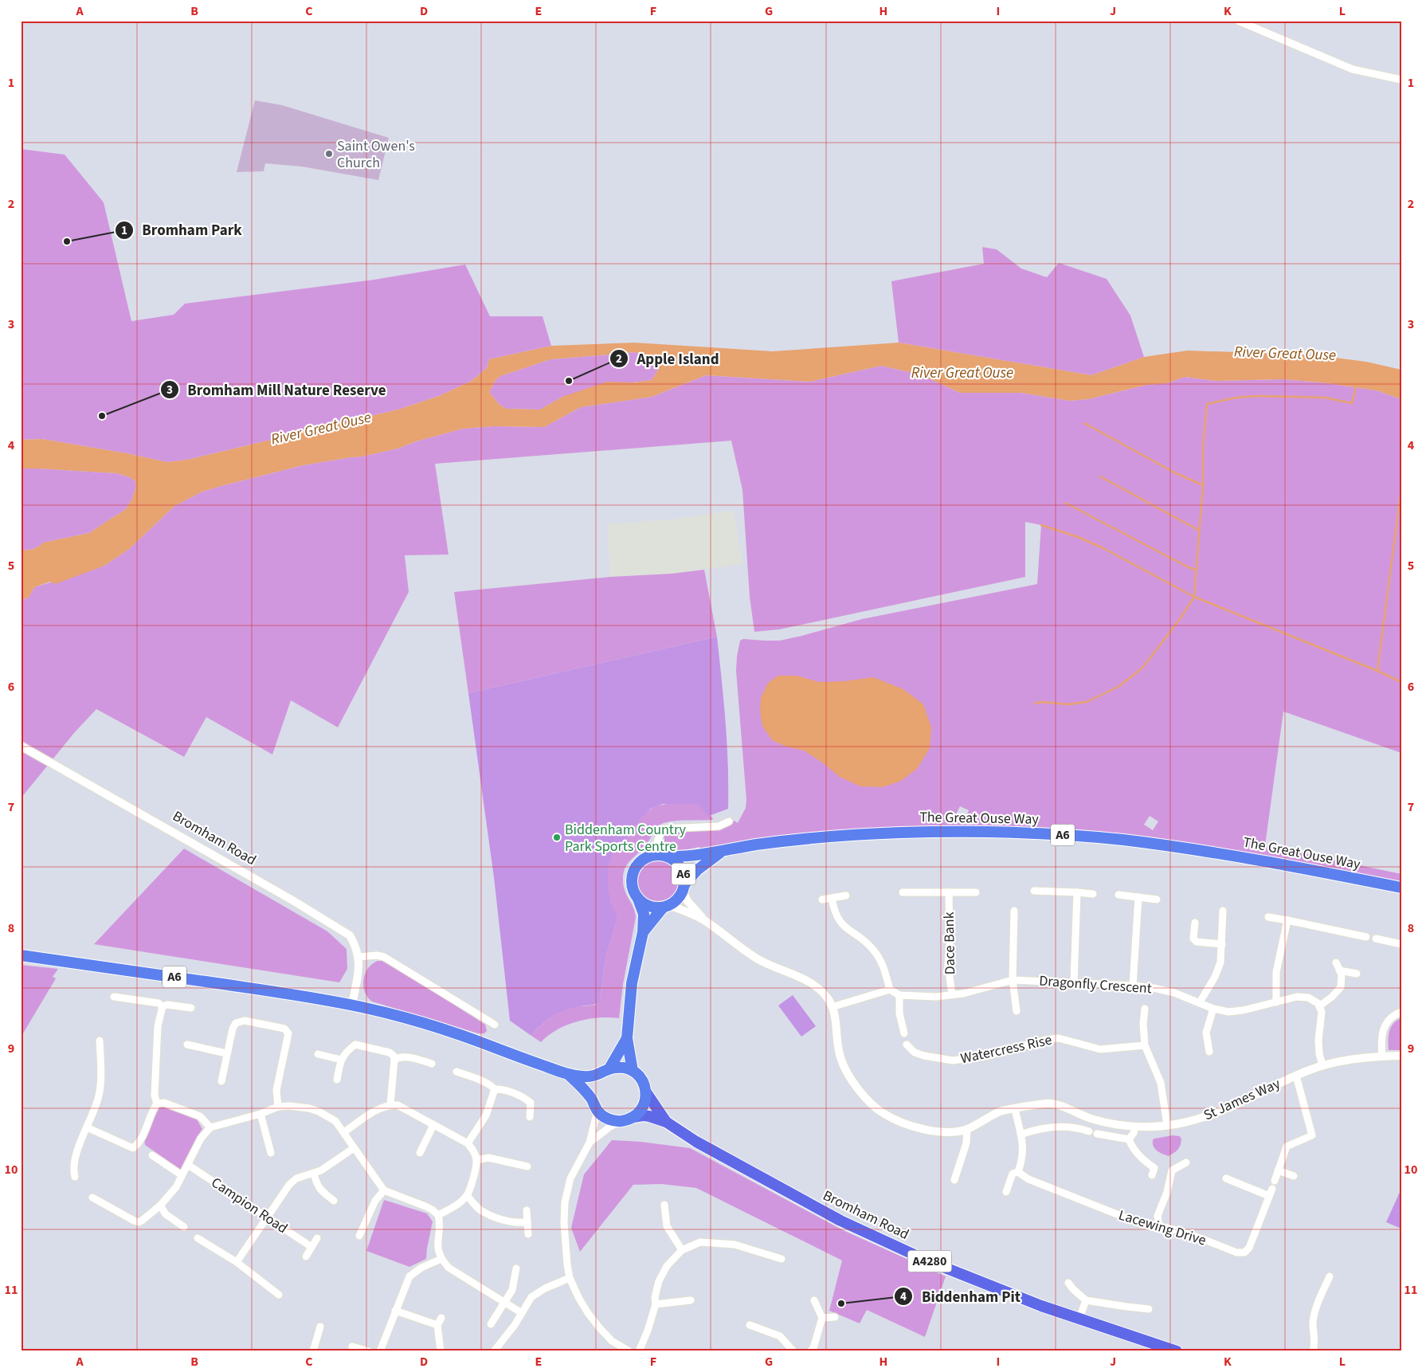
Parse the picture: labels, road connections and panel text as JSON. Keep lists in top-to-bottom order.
{
  "streets": {
    "highway": ["The Great Ouse Way", "A6"],
    "main road": ["Bromham Road", "A4280"],
    "street": [
      "Dace Bank",
      "Dragonfly Crescent",
      "Watercress Rise",
      "St James Way",
      "Campion Road",
      "Lacewing Drive"
    ]
  },
  "crossings": [
    ["The Great Ouse Way", "A6"],
    ["A6", "Bromham Road"],
    ["Dace Bank", "Dragonfly Crescent"]
  ],
  "water": ["River Great Ouse"],
  "places": [
    "Saint Owen's Church",
    "Bromham Park",
    "Apple Island",
    "Bromham Mill Nature Reserve",
    "Biddenham Country Park Sports Centre",
    "Biddenham Pit"
  ],
  "grid": {
    "columns": [
      "A",
      "B",
      "C",
      "D",
      "E",
      "F",
      "G",
      "H",
      "I",
      "J",
      "K",
      "L"
    ],
    "rows": [
      "1",
      "2",
      "3",
      "4",
      "5",
      "6",
      "7",
      "8",
      "9",
      "10",
      "11"
    ]
  }
}
